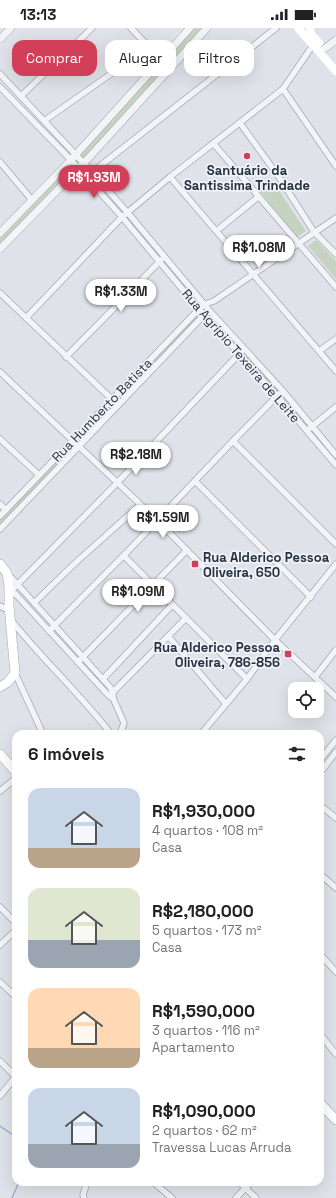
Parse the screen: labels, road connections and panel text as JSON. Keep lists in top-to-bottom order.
{
  "streets": {
    "street": ["Rua Agrípio Texeira de Leite", "Rua Humberto Batista"]
  },
  "crossings": [
    ["Rua Agrípio Texeira de Leite", "Rua Humberto Batista"]
  ],
  "places": {
    "other": ["Santuário da Santissima Trindade"],
    "transit": ["Rua Alderico Pessoa Oliveira, 650", "Rua Alderico Pessoa Oliveira, 786-856"]
  },
  "page": {
    "status": "13:13",
    "chip": ["Comprar", "Alugar", "Filtros"],
    "price": [
      "R$1.93M",
      "R$1.08M",
      "R$1.33M",
      "R$2.18M",
      "R$1.59M",
      "R$1.09M"
    ],
    "heading": "6 imóveis",
    "list": [
      {
        "name": "R$1,930,000",
        "note": "4 quartos · 108 m² · Casa"
      },
      {
        "name": "R$2,180,000",
        "note": "5 quartos · 173 m² · Casa"
      },
      {
        "name": "R$1,590,000",
        "note": "3 quartos · 116 m² · Apartamento"
      },
      {
        "name": "R$1,090,000",
        "note": "2 quartos · 62 m² · Travessa Lucas Arruda"
      }
    ]
  }
}
